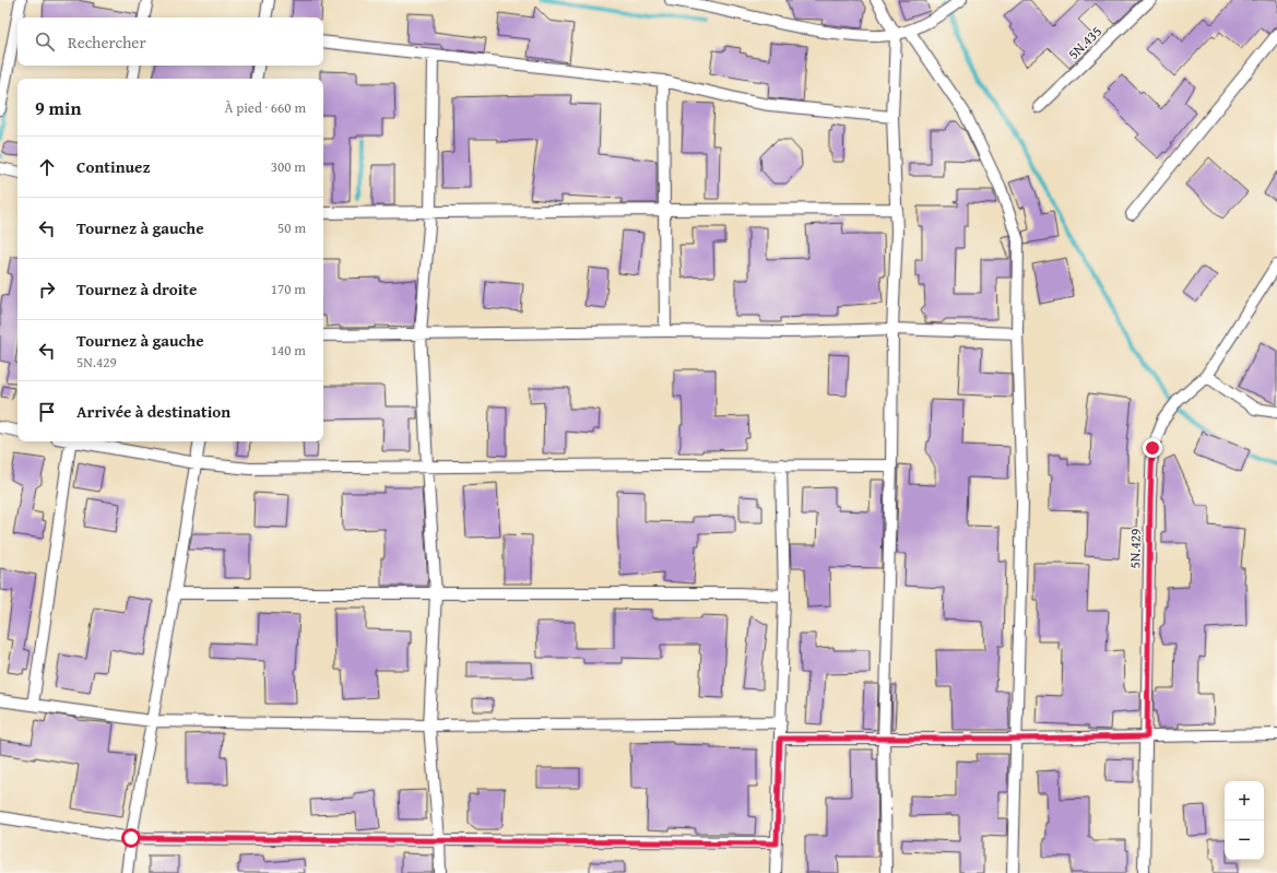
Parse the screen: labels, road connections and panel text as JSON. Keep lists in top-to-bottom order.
{
  "streets": {
    "street": ["5N.435", "5N.429"]
  },
  "page": {
    "search": "Rechercher",
    "heading": ["9 min", "À pied · 660 m"],
    "list": [
      ["Continuez", "300 m"],
      ["Tournez à gauche", "50 m"],
      ["Tournez à droite", "170 m"],
      ["Tournez à gauche", "5N.429", "140 m"],
      "Arrivée à destination"
    ],
    "map_buttons": ["+", "−"]
  }
}
